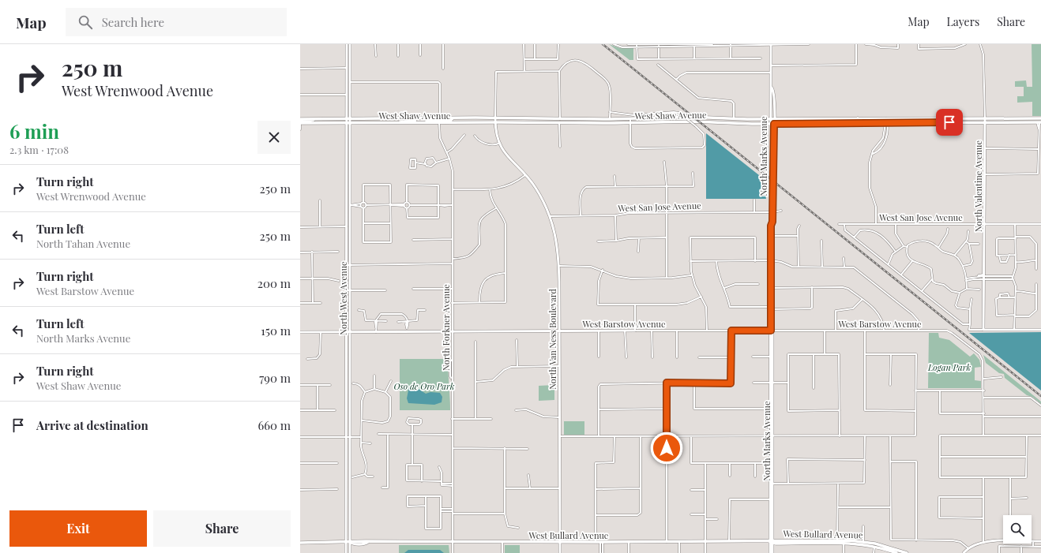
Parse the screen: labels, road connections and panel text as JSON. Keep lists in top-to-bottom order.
{
  "streets": {
    "main road": [
      "West Shaw Avenue",
      "North Marks Avenue",
      "North Valentine Avenue",
      "West San Jose Avenue",
      "North West Avenue",
      "West Barstow Avenue",
      "North Van Ness Boulevard",
      "West Bullard Avenue"
    ],
    "street": ["North Forkner Avenue"]
  },
  "crossings": [
    ["West Shaw Avenue", "North Marks Avenue"],
    ["West Shaw Avenue", "North Valentine Avenue"],
    ["West Shaw Avenue", "North West Avenue"],
    ["West Shaw Avenue", "North Forkner Avenue"],
    ["West Shaw Avenue", "North Van Ness Boulevard"],
    ["North Marks Avenue", "West San Jose Avenue"],
    ["North Marks Avenue", "West Barstow Avenue"],
    ["North Marks Avenue", "West Bullard Avenue"],
    ["North Valentine Avenue", "West San Jose Avenue"],
    ["West San Jose Avenue", "North Van Ness Boulevard"],
    ["North West Avenue", "West Barstow Avenue"],
    ["North West Avenue", "West Bullard Avenue"],
    ["West Barstow Avenue", "North Forkner Avenue"],
    ["West Barstow Avenue", "North Van Ness Boulevard"],
    ["North Forkner Avenue", "West Bullard Avenue"],
    ["North Van Ness Boulevard", "West Bullard Avenue"]
  ],
  "parks": ["Logan Park", "Oso de Oro Park"],
  "page": {
    "header": "Map",
    "search": "Search here",
    "nav": ["Map", "Layers", "Share"],
    "turn": ["250 m", "West Wrenwood Avenue"],
    "heading": ["6 min", "2.3 km · 17:08"],
    "list": [
      {
        "name": "Turn right",
        "note": "West Wrenwood Avenue",
        "value": "250 m"
      },
      {
        "name": "Turn left",
        "note": "North Tahan Avenue",
        "value": "250 m"
      },
      {
        "name": "Turn right",
        "note": "West Barstow Avenue",
        "value": "200 m"
      },
      {
        "name": "Turn left",
        "note": "North Marks Avenue",
        "value": "150 m"
      },
      {
        "name": "Turn right",
        "note": "West Shaw Avenue",
        "value": "790 m"
      },
      {
        "name": "Arrive at destination",
        "value": "660 m"
      }
    ],
    "buttons": ["Exit", "Share"]
  }
}
